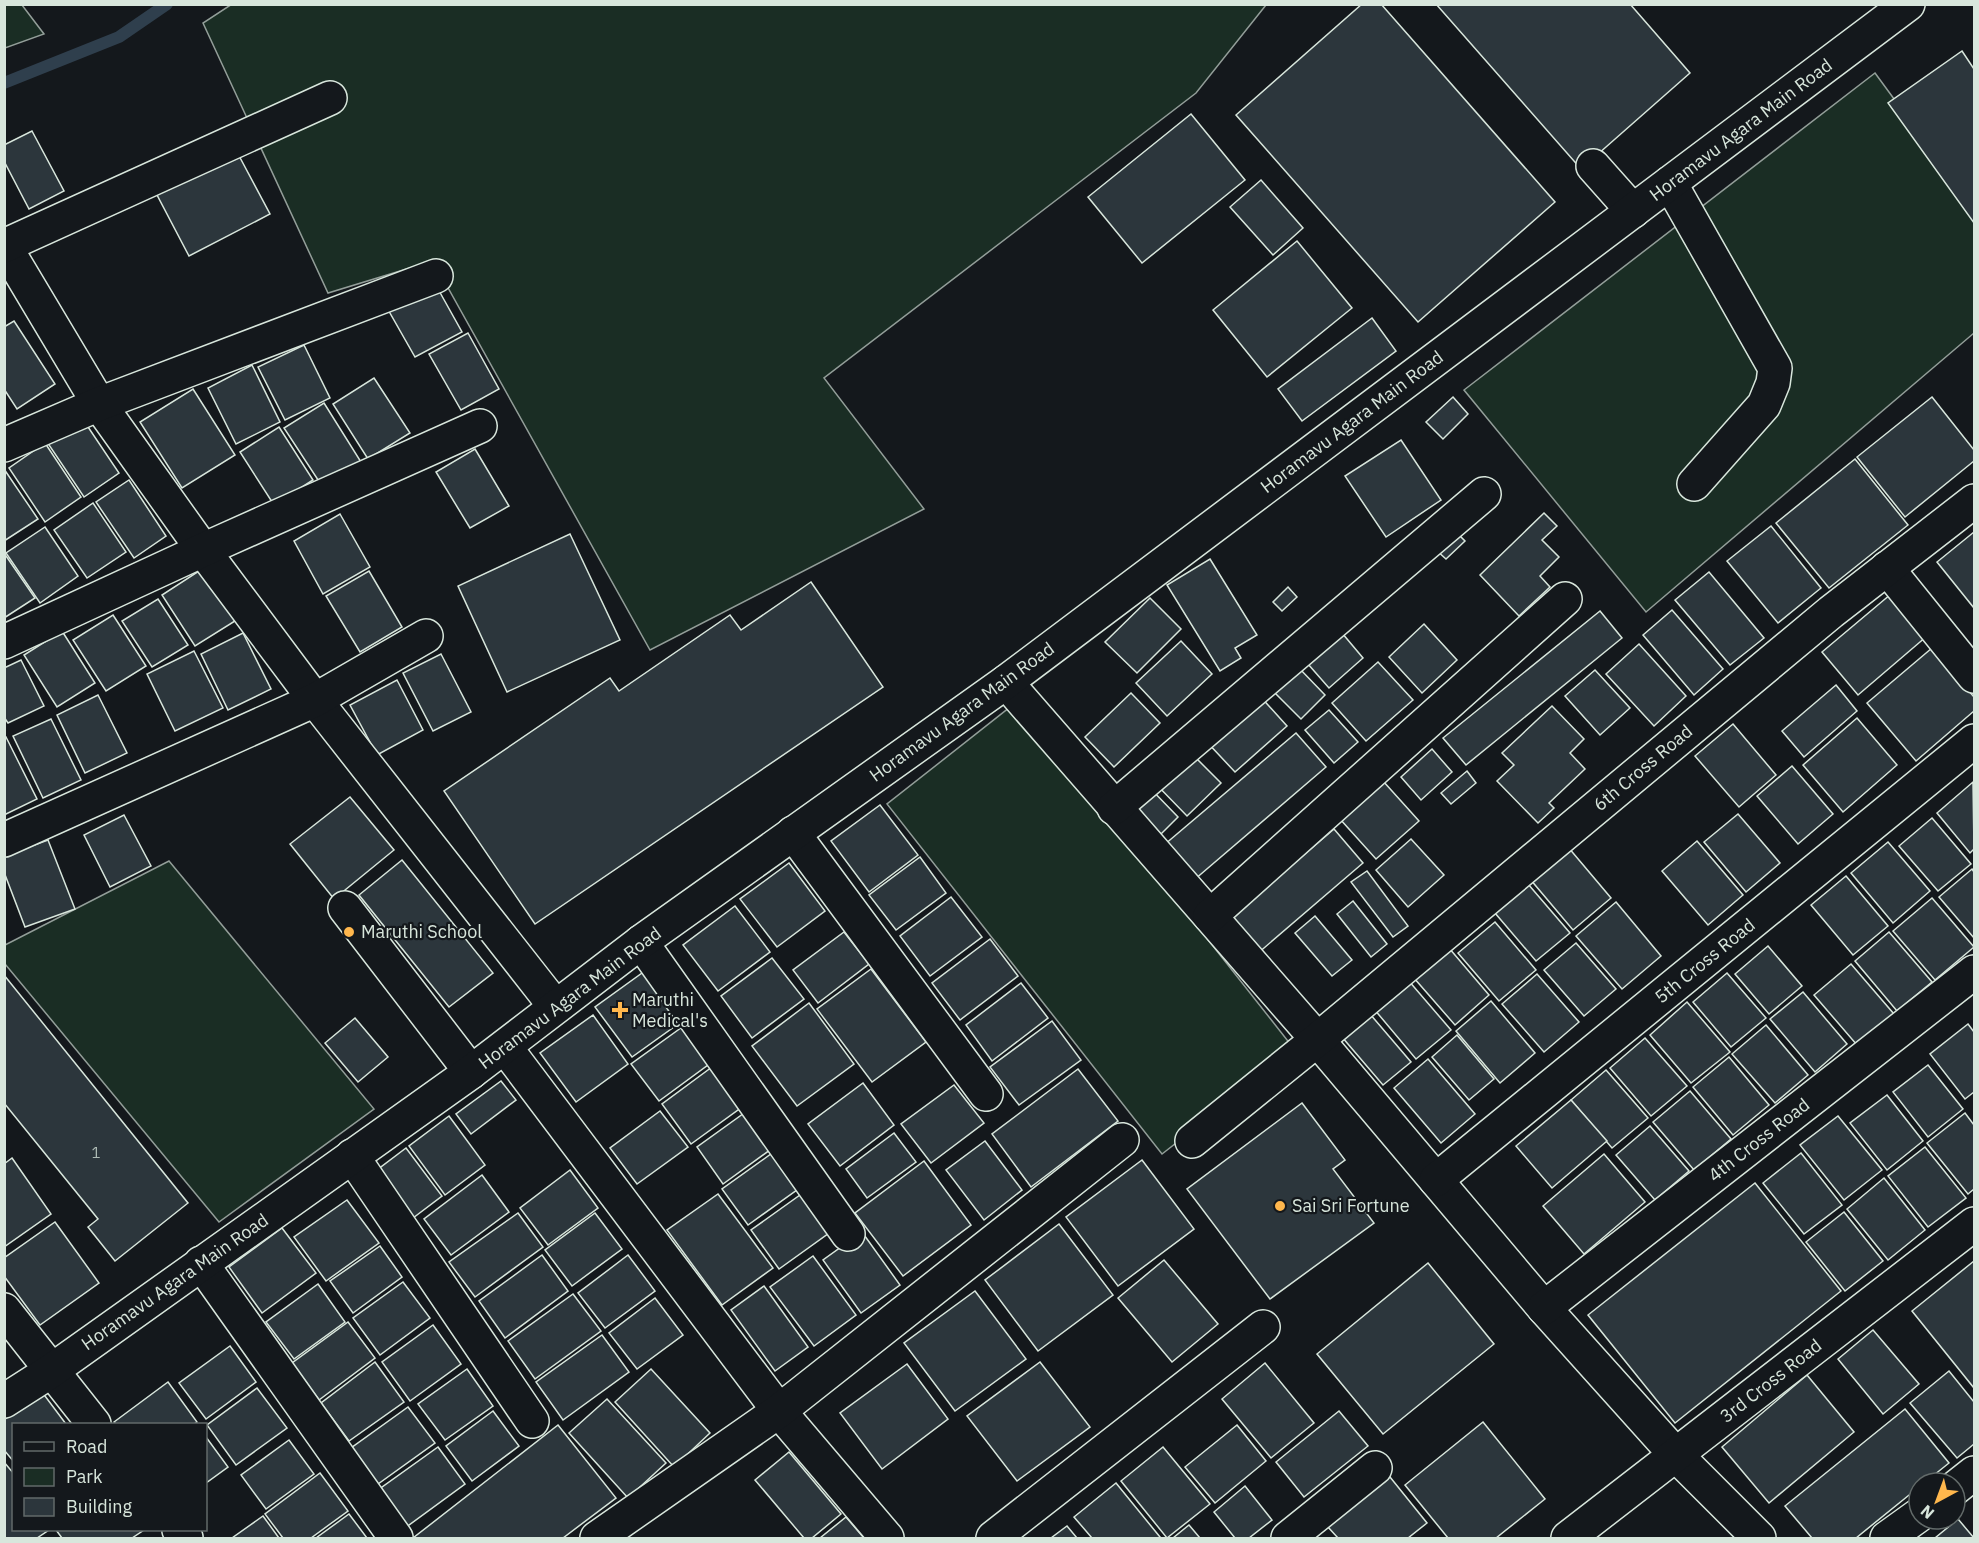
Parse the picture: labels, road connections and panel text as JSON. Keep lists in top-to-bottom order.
{
  "streets": {
    "street": [
      "Horamavu Agara Main Road",
      "6th Cross Road",
      "5th Cross Road",
      "4th Cross Road",
      "3rd Cross Road"
    ]
  },
  "places": {
    "other": ["Maruthi School", "Sai Sri Fortune"],
    "health": ["Maruthi Medical's"]
  },
  "house_numbers": ["1"],
  "legend": ["Road", "Park", "Building"],
  "north": "bottom left"
}
